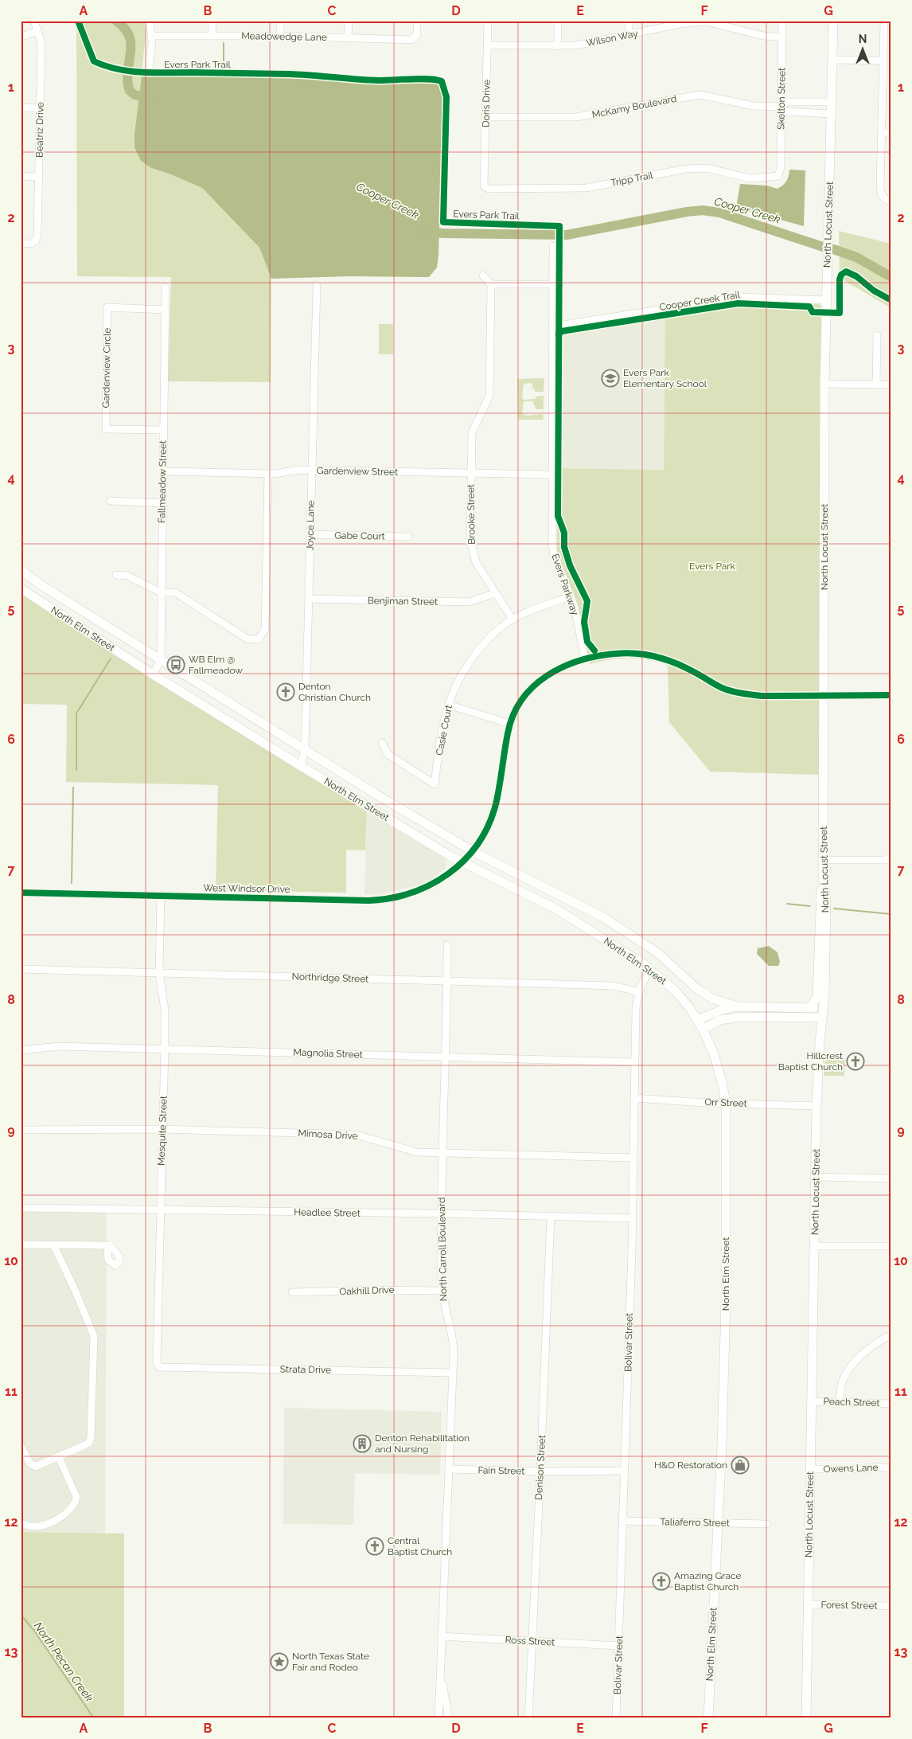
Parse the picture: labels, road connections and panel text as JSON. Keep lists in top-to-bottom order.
{
  "streets": {
    "main road": ["North Locust Street", "North Elm Street"],
    "street": [
      "Meadowedge Lane",
      "Wilson Way",
      "Skelton Street",
      "Doris Drive",
      "McKamy Boulevard",
      "Beatriz Drive",
      "Tripp Trail",
      "Gardenview Circle",
      "Gardenview Street",
      "Fallmeadow Street",
      "Brooke Street",
      "Joyce Lane",
      "Gabe Court",
      "Evers Parkway",
      "Benjiman Street",
      "Casie Court",
      "West Windsor Drive",
      "Northridge Street",
      "Magnolia Street",
      "Orr Street",
      "Mesquite Street",
      "Mimosa Drive",
      "Headlee Street",
      "North Carroll Boulevard",
      "Oakhill Drive",
      "Bolivar Street",
      "Strata Drive",
      "Peach Street",
      "Denison Street",
      "Owens Lane",
      "Fain Street",
      "Taliaferro Street",
      "Forest Street",
      "Ross Street"
    ],
    "cycle path": ["Evers Park Trail", "Cooper Creek Trail"]
  },
  "crossings": [
    ["Wilson Way", "Skelton Street"],
    ["Wilson Way", "Doris Drive"],
    ["Skelton Street", "McKamy Boulevard"],
    ["Skelton Street", "Tripp Trail"],
    ["Doris Drive", "McKamy Boulevard"],
    ["Doris Drive", "Tripp Trail"],
    ["McKamy Boulevard", "North Locust Street"],
    ["North Locust Street", "Orr Street"],
    ["North Locust Street", "Peach Street"],
    ["North Locust Street", "Owens Lane"],
    ["North Locust Street", "Forest Street"],
    ["Gardenview Circle", "Fallmeadow Street"],
    ["Gardenview Street", "Fallmeadow Street"],
    ["Gardenview Street", "Brooke Street"],
    ["Gardenview Street", "Joyce Lane"],
    ["Gardenview Street", "Evers Parkway"],
    ["Fallmeadow Street", "North Elm Street"],
    ["Brooke Street", "Benjiman Street"],
    ["Brooke Street", "Casie Court"],
    ["Joyce Lane", "Gabe Court"],
    ["Joyce Lane", "Benjiman Street"],
    ["Joyce Lane", "North Elm Street"],
    ["Evers Parkway", "Casie Court"],
    ["North Elm Street", "West Windsor Drive"],
    ["North Elm Street", "Orr Street"],
    ["North Elm Street", "Bolivar Street"],
    ["North Elm Street", "Taliaferro Street"],
    ["West Windsor Drive", "Mesquite Street"],
    ["Northridge Street", "Mesquite Street"],
    ["Northridge Street", "North Carroll Boulevard"],
    ["Northridge Street", "Bolivar Street"],
    ["Magnolia Street", "Mesquite Street"],
    ["Magnolia Street", "North Carroll Boulevard"],
    ["Magnolia Street", "Bolivar Street"],
    ["Orr Street", "Bolivar Street"],
    ["Mesquite Street", "Mimosa Drive"],
    ["Mesquite Street", "Headlee Street"],
    ["Mesquite Street", "Strata Drive"],
    ["Mimosa Drive", "North Carroll Boulevard"],
    ["Mimosa Drive", "Bolivar Street"],
    ["Headlee Street", "North Carroll Boulevard"],
    ["Headlee Street", "Bolivar Street"],
    ["Headlee Street", "Denison Street"],
    ["North Carroll Boulevard", "Oakhill Drive"],
    ["North Carroll Boulevard", "Strata Drive"],
    ["North Carroll Boulevard", "Fain Street"],
    ["North Carroll Boulevard", "Ross Street"],
    ["Bolivar Street", "Fain Street"],
    ["Bolivar Street", "Taliaferro Street"],
    ["Bolivar Street", "Ross Street"],
    ["Denison Street", "Fain Street"],
    ["Denison Street", "Ross Street"]
  ],
  "water": ["Cooper Creek", "North Pecan Creek"],
  "parks": ["Evers Park"],
  "places": {
    "school or university": ["Evers Park Elementary School"],
    "bus stop": ["WB Elm @ Fallmeadow"],
    "church": [
      "Denton Christian Church",
      "Hillcrest Baptist Church",
      "Central Baptist Church",
      "Amazing Grace Baptist Church"
    ],
    "building": ["Denton Rehabilitation and Nursing"],
    "shop": ["H&O Restoration"],
    "place": ["North Texas State Fair and Rodeo"]
  },
  "north": "top",
  "grid": {
    "columns": [
      "A",
      "B",
      "C",
      "D",
      "E",
      "F",
      "G"
    ],
    "rows": [
      "1",
      "2",
      "3",
      "4",
      "5",
      "6",
      "7",
      "8",
      "9",
      "10",
      "11",
      "12",
      "13"
    ]
  }
}
